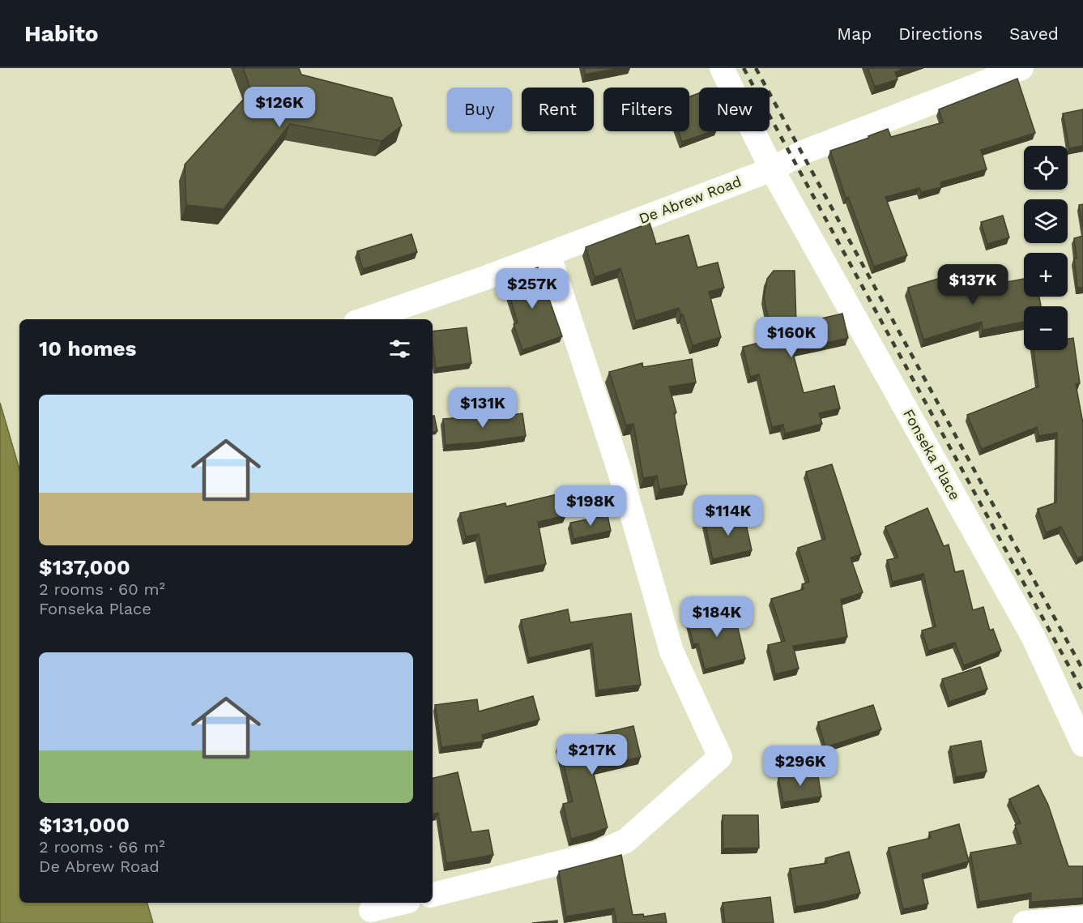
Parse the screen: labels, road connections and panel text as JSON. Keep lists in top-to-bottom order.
{
  "streets": {
    "street": ["De Abrew Road", "Fonseka Place"]
  },
  "crossings": [
    ["De Abrew Road", "Fonseka Place"]
  ],
  "page": {
    "header": "Habito",
    "nav": ["Map", "Directions", "Saved"],
    "price": [
      "$126K",
      "$137K",
      "$257K",
      "$160K",
      "$131K",
      "$198K",
      "$114K",
      "$184K",
      "$217K",
      "$296K"
    ],
    "chip": [
      "Buy",
      "Rent",
      "Filters",
      "New"
    ],
    "map_buttons": ["+", "−"],
    "heading": "10 homes",
    "list": [
      {
        "name": "$137,000",
        "note": "2 rooms · 60 m² · Fonseka Place"
      },
      {
        "name": "$131,000",
        "note": "2 rooms · 66 m² · De Abrew Road"
      }
    ]
  }
}
